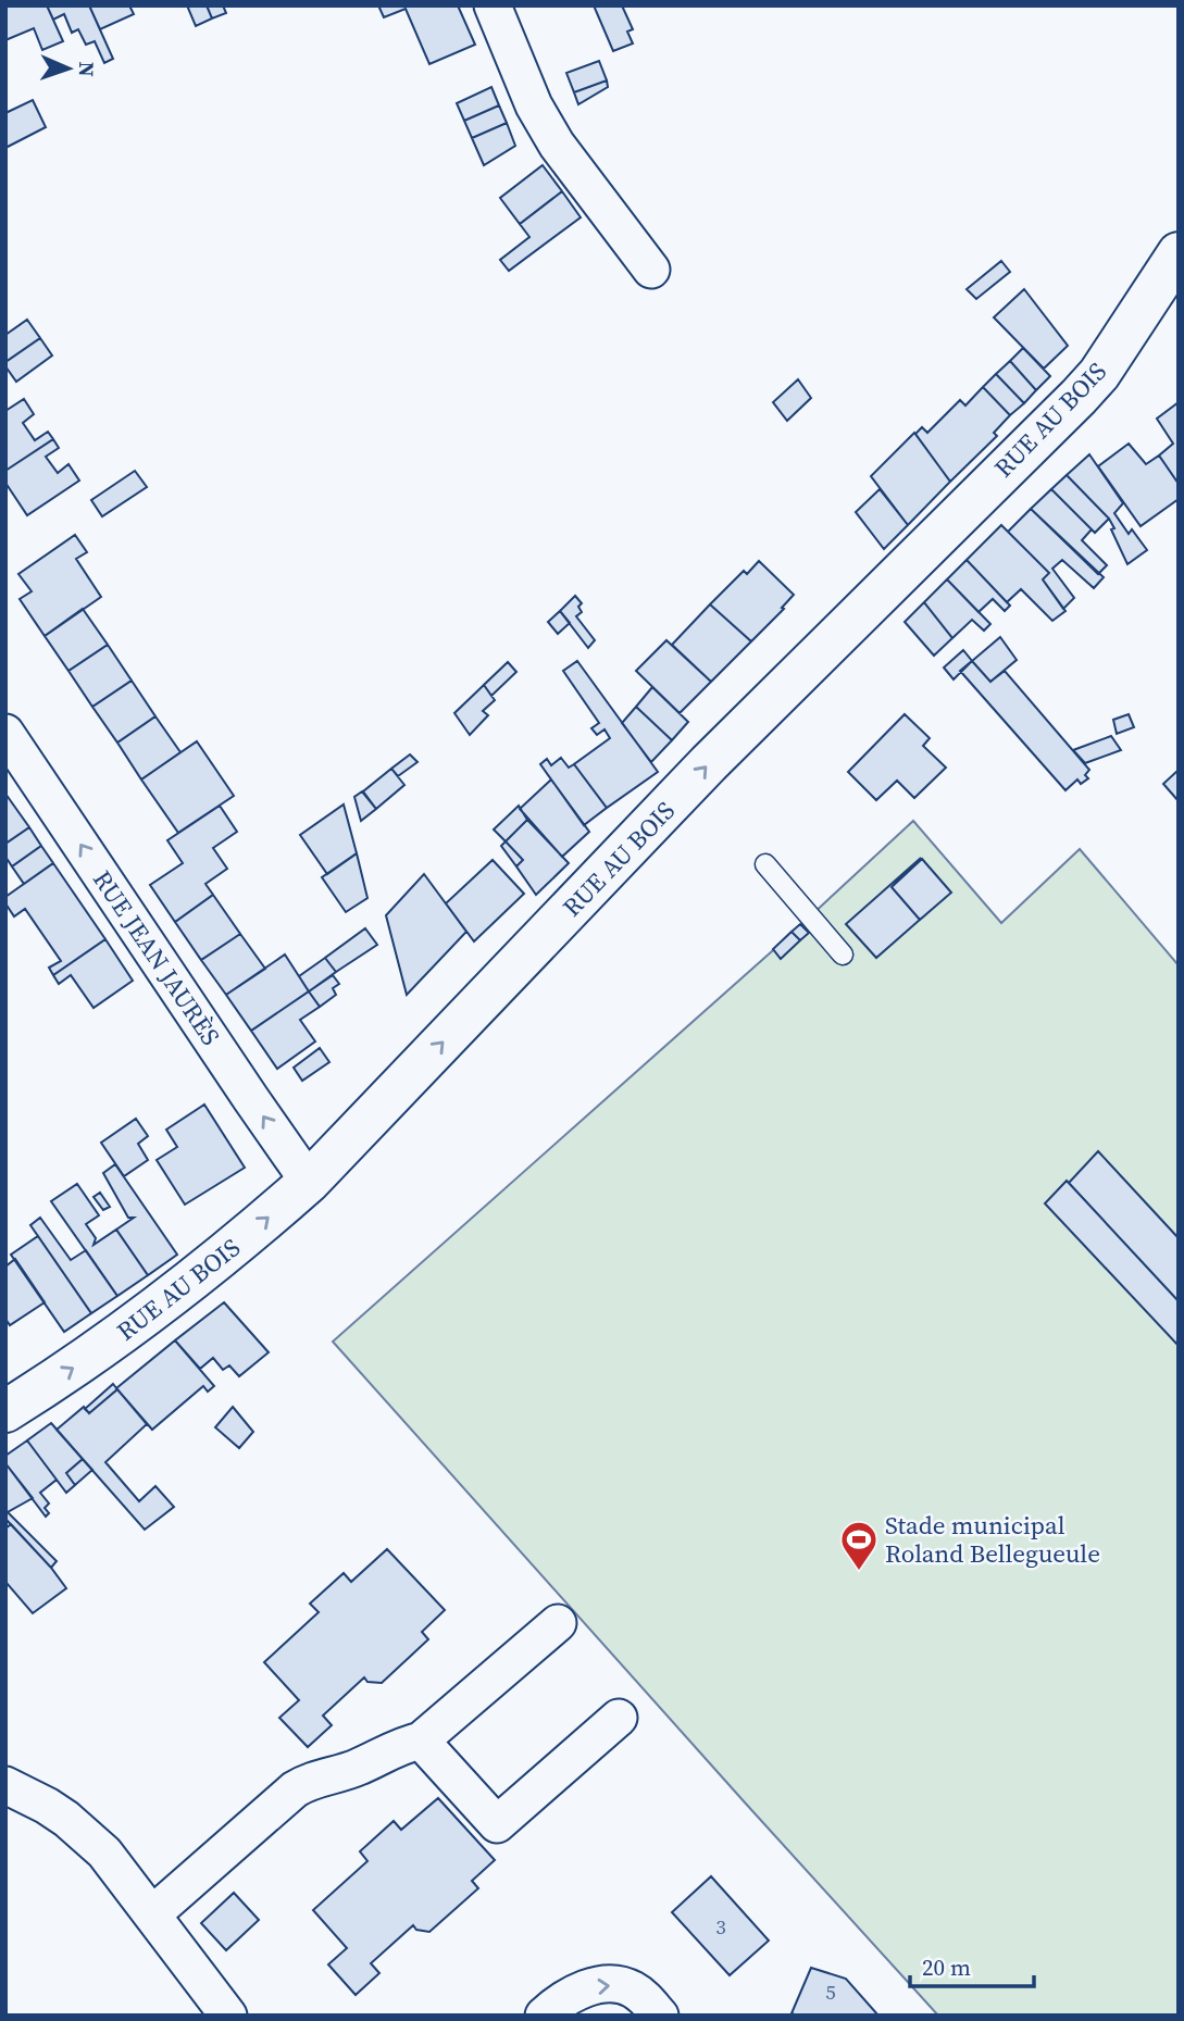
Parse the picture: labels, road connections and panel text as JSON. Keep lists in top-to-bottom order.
{
  "streets": {
    "main road": ["RUE AU BOIS"],
    "street": ["RUE JEAN JAURÈS"]
  },
  "crossings": [
    ["RUE AU BOIS", "RUE JEAN JAURÈS"]
  ],
  "one_way": ["RUE AU BOIS", "RUE JEAN JAURÈS"],
  "places": {
    "sports": ["Stade municipal Roland Bellegueule"]
  },
  "house_numbers": ["3", "5"],
  "scale_bar": "20 m",
  "north": "right"
}
